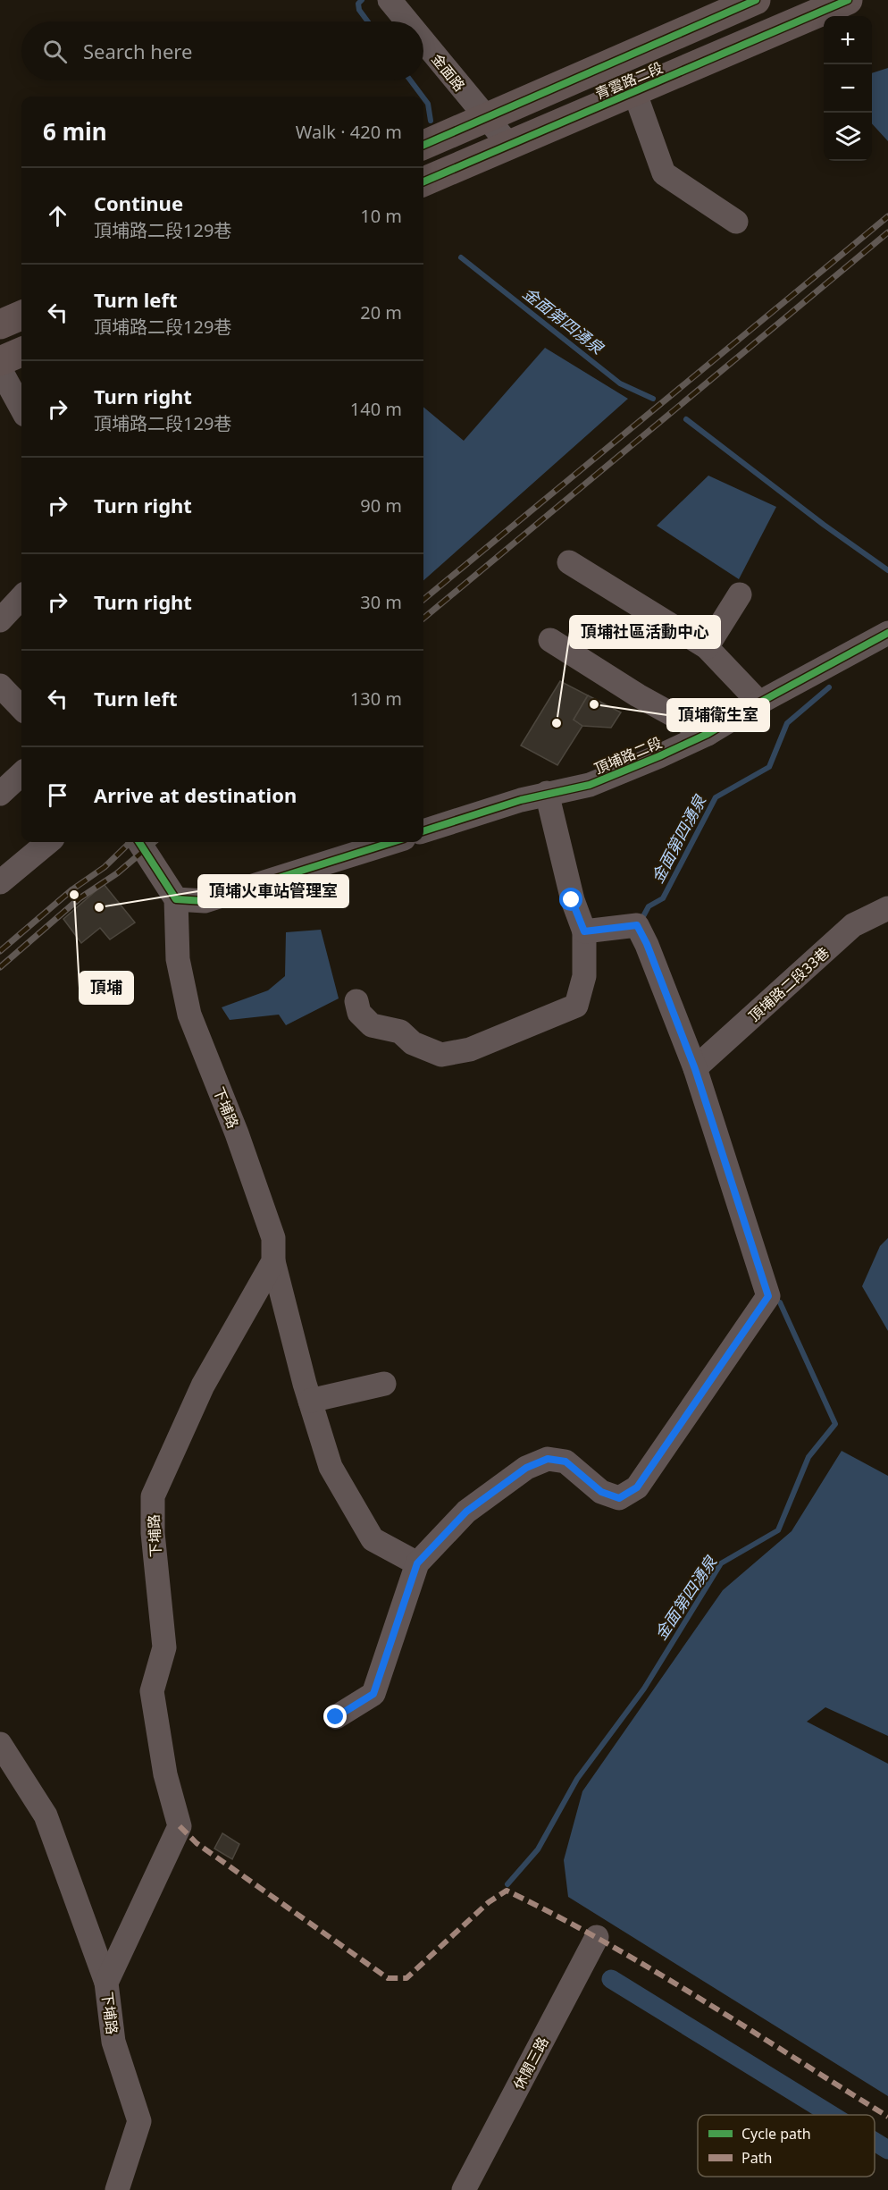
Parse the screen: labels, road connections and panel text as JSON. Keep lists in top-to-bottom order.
{
  "streets": {
    "main road": ["青雲路二段"],
    "street": [
      "金面路",
      "頂埔路二段",
      "頂埔路二段33巷",
      "下埔路",
      "休閒三路"
    ]
  },
  "crossings": [
    ["金面路", "青雲路二段"]
  ],
  "water": ["金面第四湧泉"],
  "places": [
    "頂埔衛生室",
    "頂埔社區活動中心",
    "頂埔",
    "頂埔火車站管理室"
  ],
  "legend": ["Cycle path", "Path"],
  "page": {
    "map_buttons": ["+", "−"],
    "search": "Search here",
    "heading": ["6 min", "Walk · 420 m"],
    "list": [
      ["Continue", "頂埔路二段129巷", "10 m"],
      ["Turn left", "頂埔路二段129巷", "20 m"],
      ["Turn right", "頂埔路二段129巷", "140 m"],
      ["Turn right", "90 m"],
      ["Turn right", "30 m"],
      ["Turn left", "130 m"],
      "Arrive at destination"
    ]
  }
}
